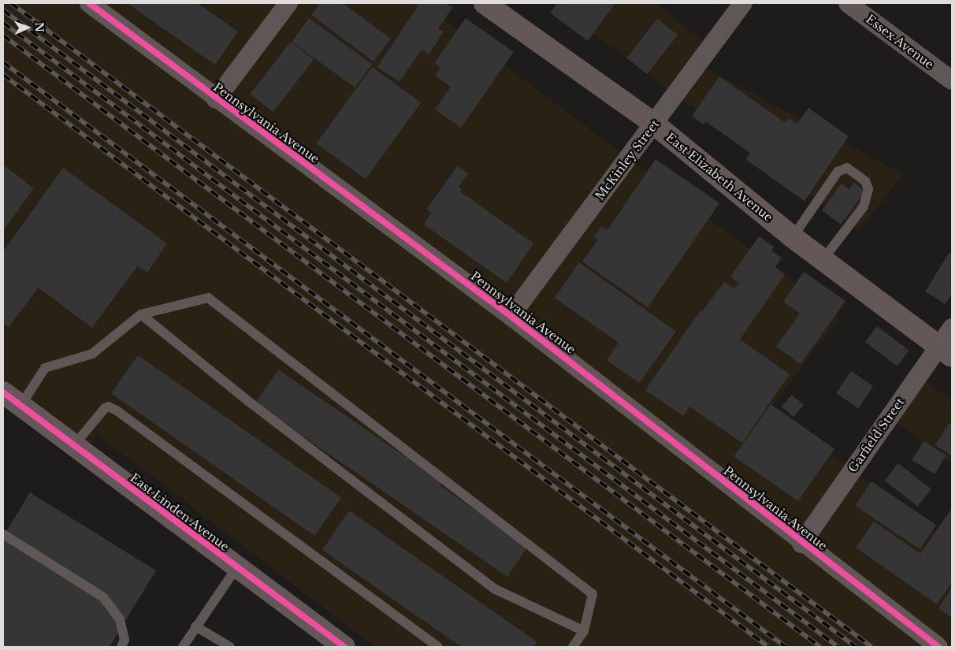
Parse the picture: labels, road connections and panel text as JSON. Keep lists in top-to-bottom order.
{
  "streets": {
    "street": [
      "Essex Avenue",
      "Pennsylvania Avenue",
      "McKinley Street",
      "East Elizabeth Avenue",
      "Garfield Street",
      "East Linden Avenue"
    ]
  },
  "crossings": [
    ["Pennsylvania Avenue", "McKinley Street"],
    ["Pennsylvania Avenue", "Garfield Street"],
    ["McKinley Street", "East Elizabeth Avenue"],
    ["East Elizabeth Avenue", "Garfield Street"]
  ],
  "north": "right"
}
